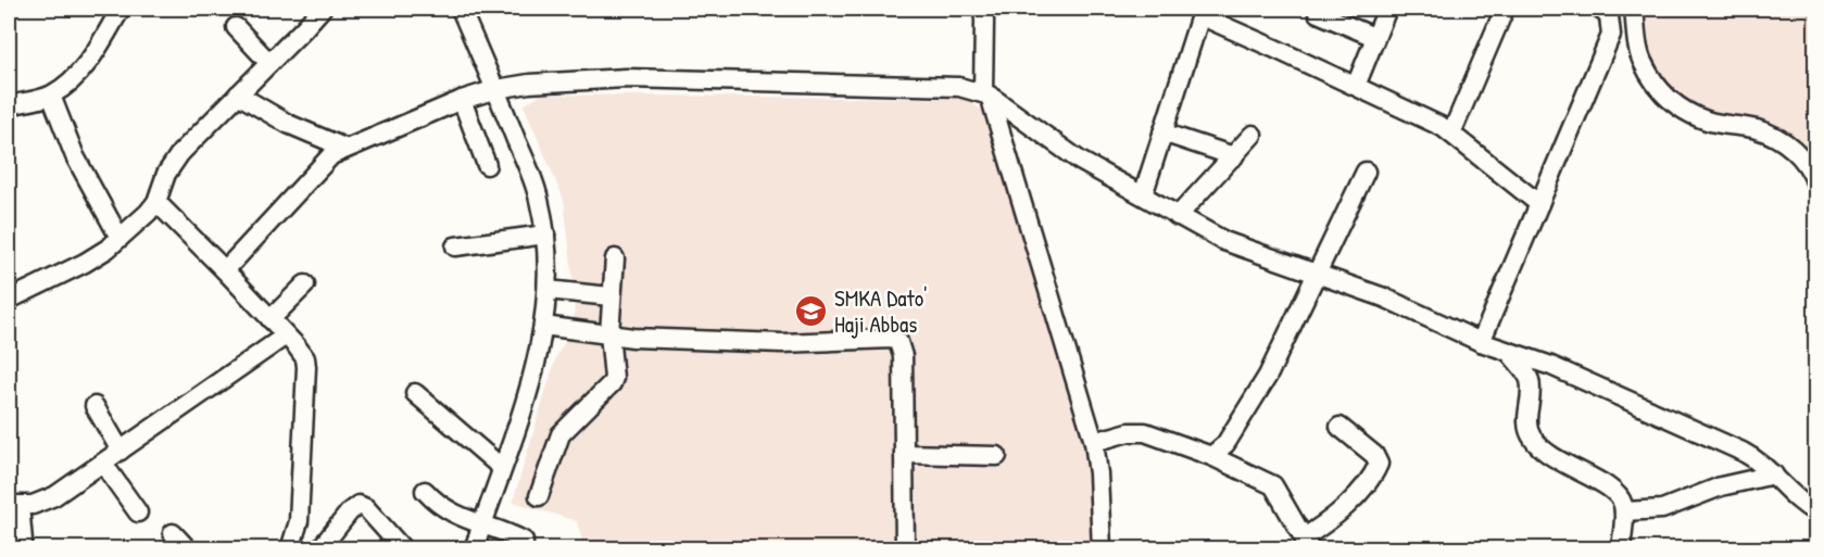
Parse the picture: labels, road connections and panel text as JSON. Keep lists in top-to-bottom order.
{
  "places": {
    "school or university": ["SMKA Dato' Haji Abbas"]
  }
}
